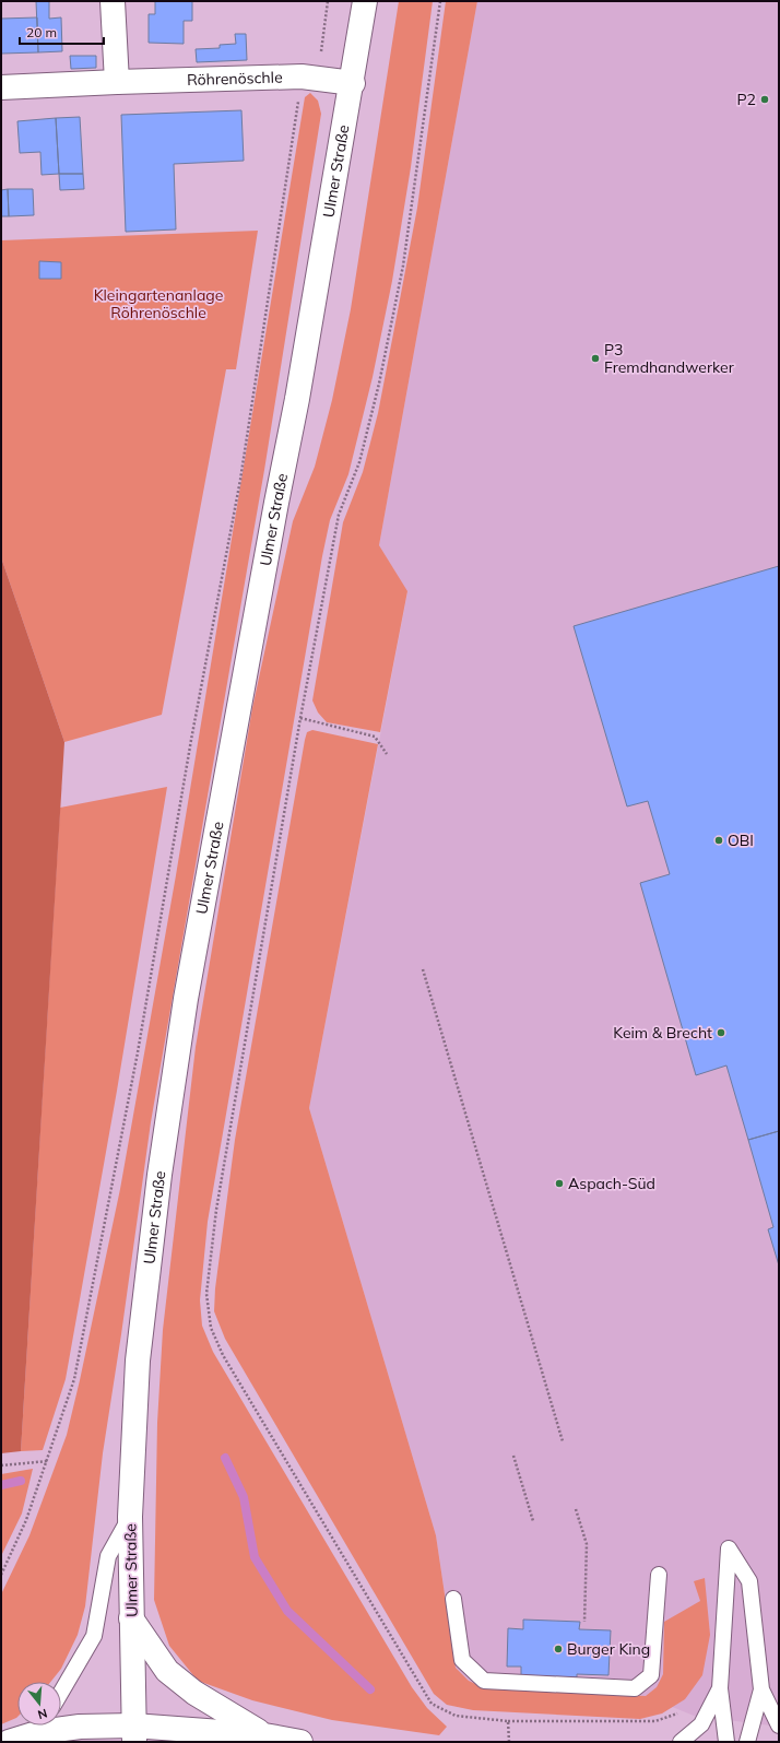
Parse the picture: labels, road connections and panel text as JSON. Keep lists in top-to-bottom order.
{
  "streets": {
    "main road": ["Röhrenöschle", "Ulmer Straße"]
  },
  "crossings": [
    ["Röhrenöschle", "Ulmer Straße"]
  ],
  "parks": ["Kleingartenanlage Röhrenöschle"],
  "places": [
    "P2",
    "P3 Fremdhandwerker",
    "OBI",
    "Keim & Brecht",
    "Aspach-Süd",
    "Burger King"
  ],
  "scale_bar": "20 m",
  "north": "bottom"
}
